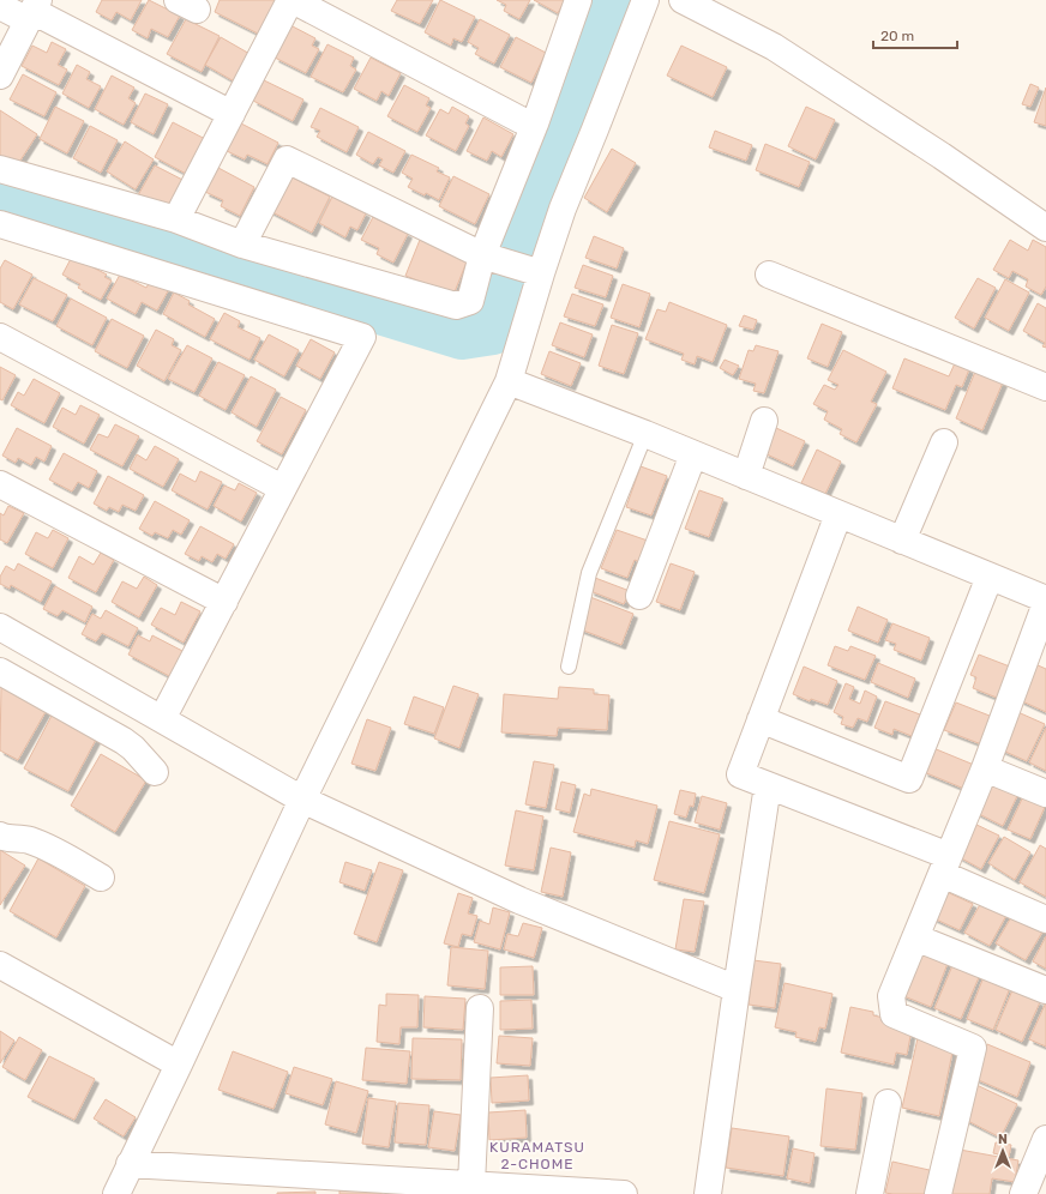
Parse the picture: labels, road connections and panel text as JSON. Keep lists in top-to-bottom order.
{
  "districts": ["KURAMATSU 2-CHOME"],
  "scale_bar": "20 m",
  "north": "top"
}
